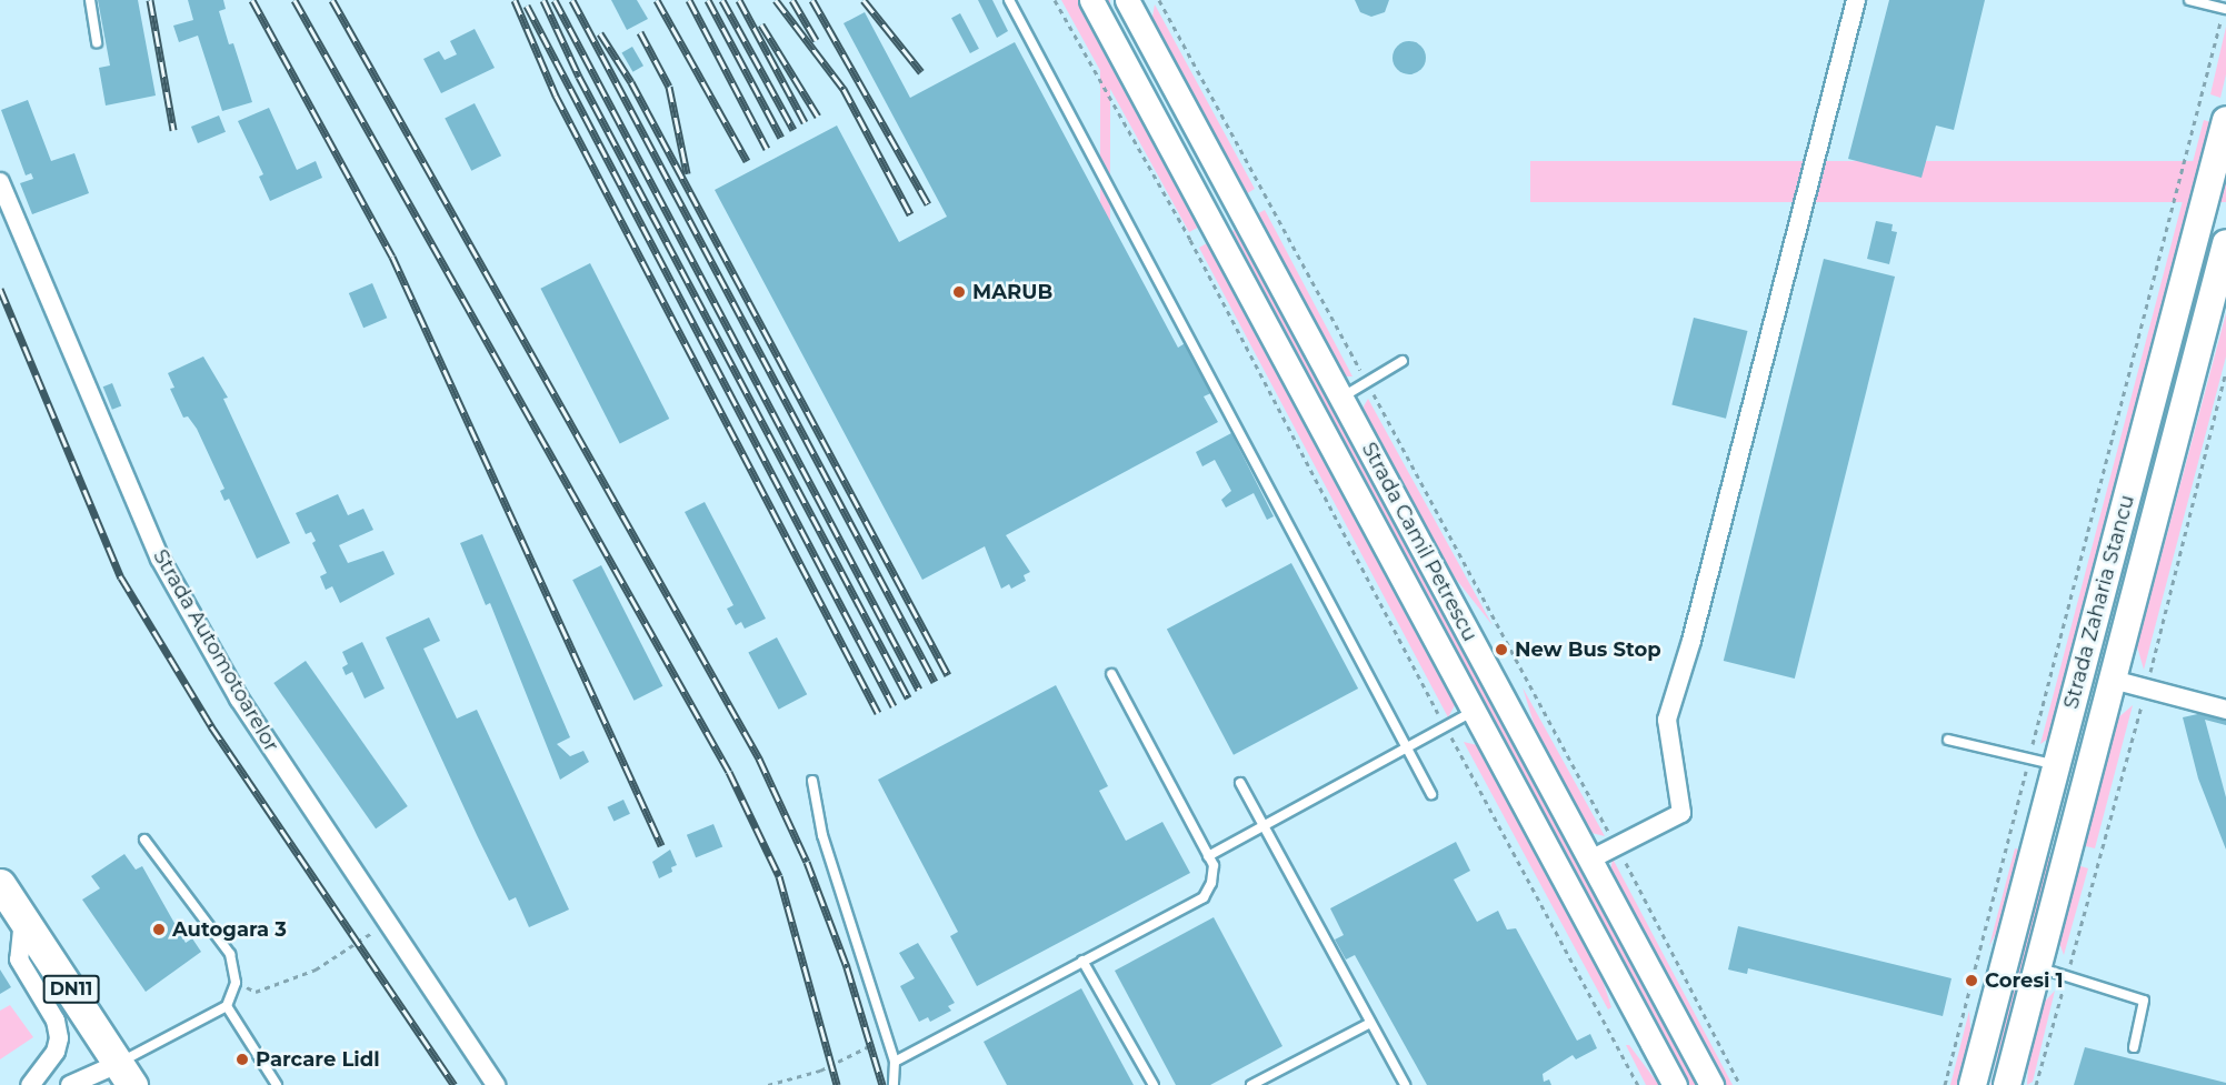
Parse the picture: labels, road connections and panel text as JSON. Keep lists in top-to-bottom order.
{
  "streets": {
    "main road": ["Strada Zaharia Stancu", "DN11"],
    "street": ["Strada Camil Petrescu", "Strada Automotoarelor"]
  },
  "places": [
    "MARUB",
    "New Bus Stop",
    "Autogara 3",
    "Coresi 1",
    "Parcare Lidl"
  ]
}
